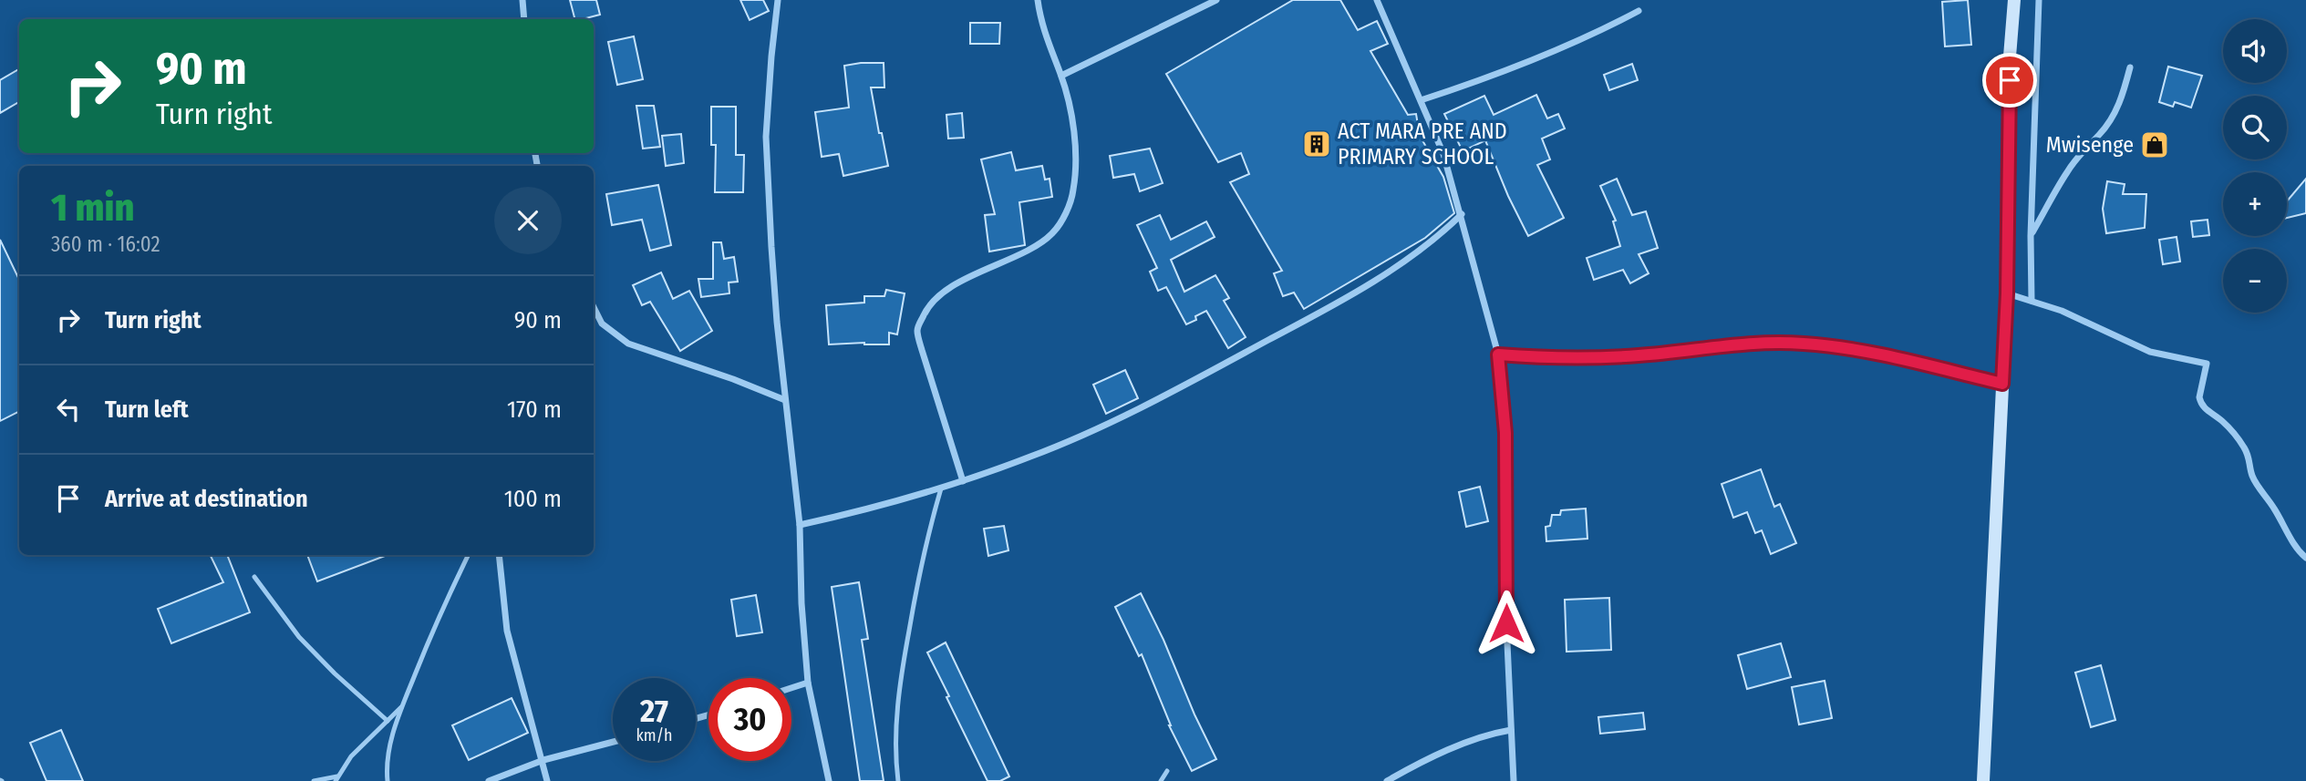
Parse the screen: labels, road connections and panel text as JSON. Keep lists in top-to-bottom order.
{
  "places": {
    "building": ["ACT MARA PRE AND PRIMARY SCHOOL"],
    "shop": ["Mwisenge"]
  },
  "page": {
    "map_buttons": ["+", "−"],
    "turn": ["90 m", "Turn right"],
    "heading": ["1 min", "360 m · 16:02"],
    "list": [
      {
        "name": "Turn right",
        "value": "90 m"
      },
      {
        "name": "Turn left",
        "value": "170 m"
      },
      {
        "name": "Arrive at destination",
        "value": "100 m"
      }
    ],
    "speed": "27 km/h",
    "limit": "30"
  }
}
